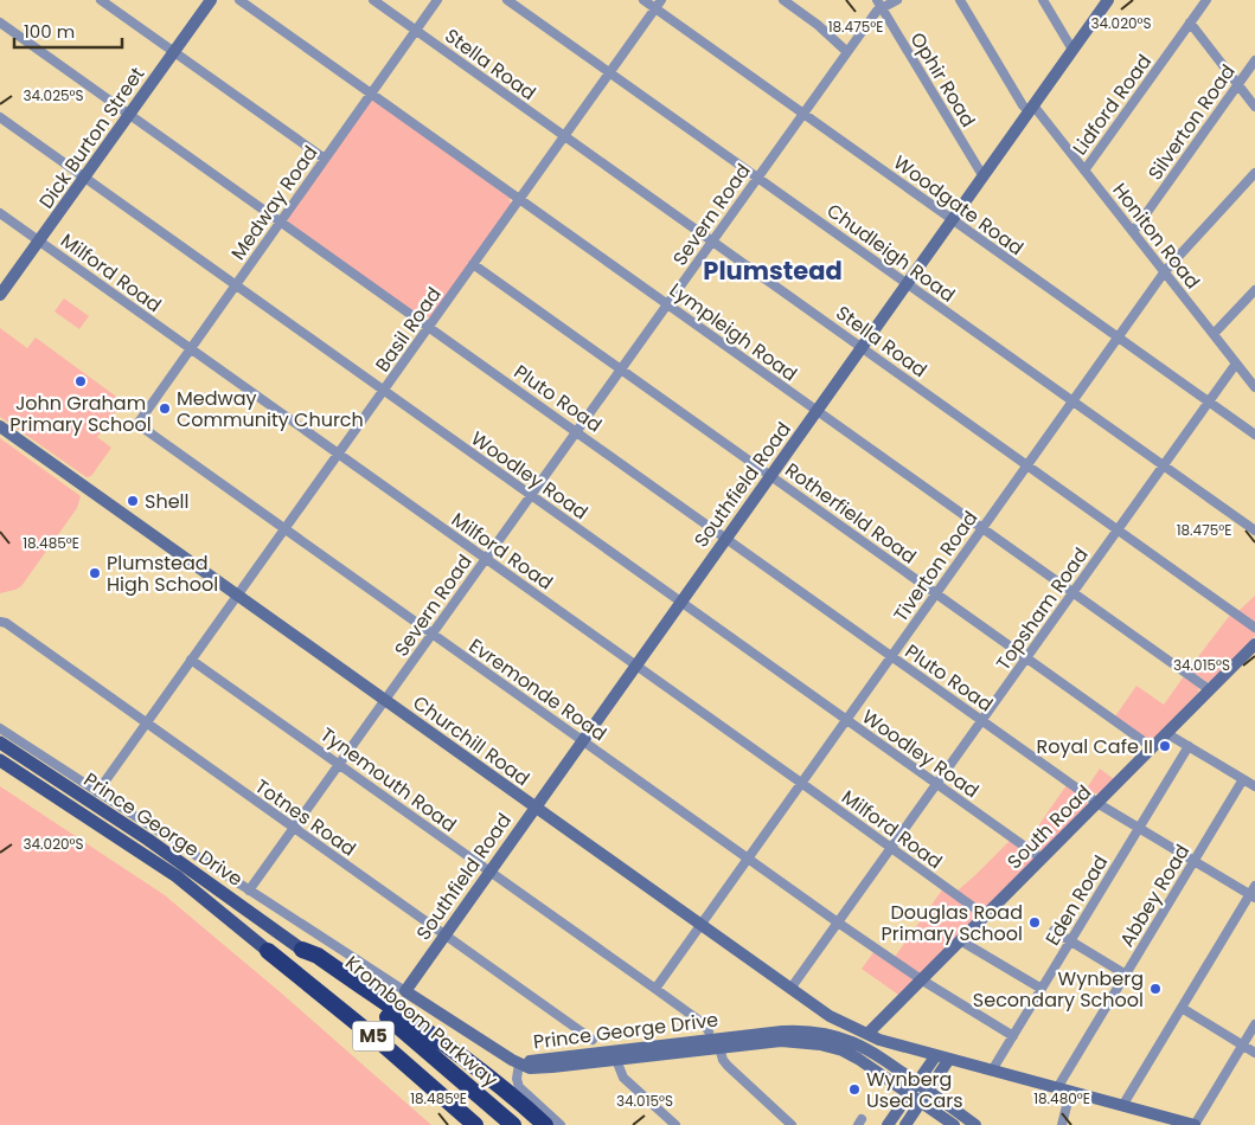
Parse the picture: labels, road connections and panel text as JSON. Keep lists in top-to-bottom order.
{
  "streets": {
    "highway": ["Kromboom Parkway", "M5"],
    "main road": ["Prince George Drive"],
    "street": [
      "Stella Road",
      "Ophir Road",
      "Lidford Road",
      "Silverton Road",
      "Dick Burton Street",
      "Medway Road",
      "Woodgate Road",
      "Severn Road",
      "Honiton Road",
      "Chudleigh Road",
      "Milford Road",
      "Basil Road",
      "Lympleigh Road",
      "Pluto Road",
      "Woodley Road",
      "Southfield Road",
      "Rotherfield Road",
      "Tiverton Road",
      "Topsham Road",
      "Evremonde Road",
      "Churchill Road",
      "Tynemouth Road",
      "Totnes Road",
      "South Road",
      "Abbey Road",
      "Eden Road"
    ]
  },
  "crossings": [
    ["Stella Road", "Medway Road"],
    ["Stella Road", "Severn Road"],
    ["Stella Road", "Basil Road"],
    ["Stella Road", "Southfield Road"],
    ["Stella Road", "Tiverton Road"],
    ["Stella Road", "Topsham Road"],
    ["Ophir Road", "Severn Road"],
    ["Ophir Road", "Southfield Road"],
    ["Lidford Road", "Honiton Road"],
    ["Silverton Road", "Honiton Road"],
    ["Dick Burton Street", "Milford Road"],
    ["Dick Burton Street", "Pluto Road"],
    ["Dick Burton Street", "Woodley Road"],
    ["Medway Road", "Milford Road"],
    ["Medway Road", "Lympleigh Road"],
    ["Medway Road", "Pluto Road"],
    ["Medway Road", "Woodley Road"],
    ["Medway Road", "Evremonde Road"],
    ["Woodgate Road", "Severn Road"],
    ["Woodgate Road", "Basil Road"],
    ["Woodgate Road", "Southfield Road"],
    ["Woodgate Road", "Tiverton Road"],
    ["Woodgate Road", "Topsham Road"],
    ["Severn Road", "Chudleigh Road"],
    ["Severn Road", "Milford Road"],
    ["Severn Road", "Lympleigh Road"],
    ["Severn Road", "Pluto Road"],
    ["Severn Road", "Woodley Road"],
    ["Severn Road", "Rotherfield Road"],
    ["Severn Road", "Evremonde Road"],
    ["Severn Road", "Churchill Road"],
    ["Severn Road", "Tynemouth Road"],
    ["Severn Road", "Totnes Road"],
    ["Honiton Road", "Southfield Road"],
    ["Honiton Road", "Tiverton Road"],
    ["Honiton Road", "Topsham Road"],
    ["Chudleigh Road", "Basil Road"],
    ["Chudleigh Road", "Southfield Road"],
    ["Chudleigh Road", "Tiverton Road"],
    ["Chudleigh Road", "Topsham Road"],
    ["Milford Road", "Basil Road"],
    ["Milford Road", "Southfield Road"],
    ["Milford Road", "Tiverton Road"],
    ["Milford Road", "Topsham Road"],
    ["Milford Road", "South Road"],
    ["Basil Road", "Lympleigh Road"],
    ["Basil Road", "Pluto Road"],
    ["Basil Road", "Woodley Road"],
    ["Basil Road", "Rotherfield Road"],
    ["Basil Road", "Evremonde Road"],
    ["Basil Road", "Churchill Road"],
    ["Basil Road", "Tynemouth Road"],
    ["Basil Road", "Totnes Road"],
    ["Lympleigh Road", "Southfield Road"],
    ["Lympleigh Road", "Tiverton Road"],
    ["Lympleigh Road", "Topsham Road"],
    ["Lympleigh Road", "South Road"],
    ["Pluto Road", "Southfield Road"],
    ["Pluto Road", "Tiverton Road"],
    ["Pluto Road", "Topsham Road"],
    ["Pluto Road", "South Road"],
    ["Pluto Road", "Abbey Road"],
    ["Pluto Road", "Eden Road"],
    ["Woodley Road", "Southfield Road"],
    ["Woodley Road", "Tiverton Road"],
    ["Woodley Road", "Topsham Road"],
    ["Woodley Road", "South Road"],
    ["Southfield Road", "Rotherfield Road"],
    ["Southfield Road", "Evremonde Road"],
    ["Southfield Road", "Churchill Road"],
    ["Southfield Road", "Tynemouth Road"],
    ["Southfield Road", "Totnes Road"],
    ["Rotherfield Road", "Tiverton Road"],
    ["Rotherfield Road", "Topsham Road"],
    ["Rotherfield Road", "South Road"],
    ["Tiverton Road", "Evremonde Road"],
    ["Tiverton Road", "Churchill Road"],
    ["Tiverton Road", "Tynemouth Road"],
    ["Topsham Road", "Evremonde Road"],
    ["Topsham Road", "Churchill Road"],
    ["Evremonde Road", "South Road"],
    ["Evremonde Road", "Eden Road"],
    ["Churchill Road", "South Road"],
    ["Churchill Road", "Abbey Road"],
    ["Churchill Road", "Eden Road"],
    ["Prince George Drive", "Kromboom Parkway"],
    ["Prince George Drive", "M5"]
  ],
  "districts": ["Plumstead"],
  "places": [
    "John Graham Primary School",
    "Medway Community Church",
    "Shell",
    "Plumstead High School",
    "Royal Cafe II",
    "Douglas Road Primary School",
    "Wynberg Secondary School",
    "Wynberg Used Cars"
  ],
  "scale_bar": "100 m",
  "coordinates": [
    "34.020°S",
    "18.475°E",
    "34.025°S",
    "18.485°E",
    "34.015°S",
    "18.480°E"
  ]
}
